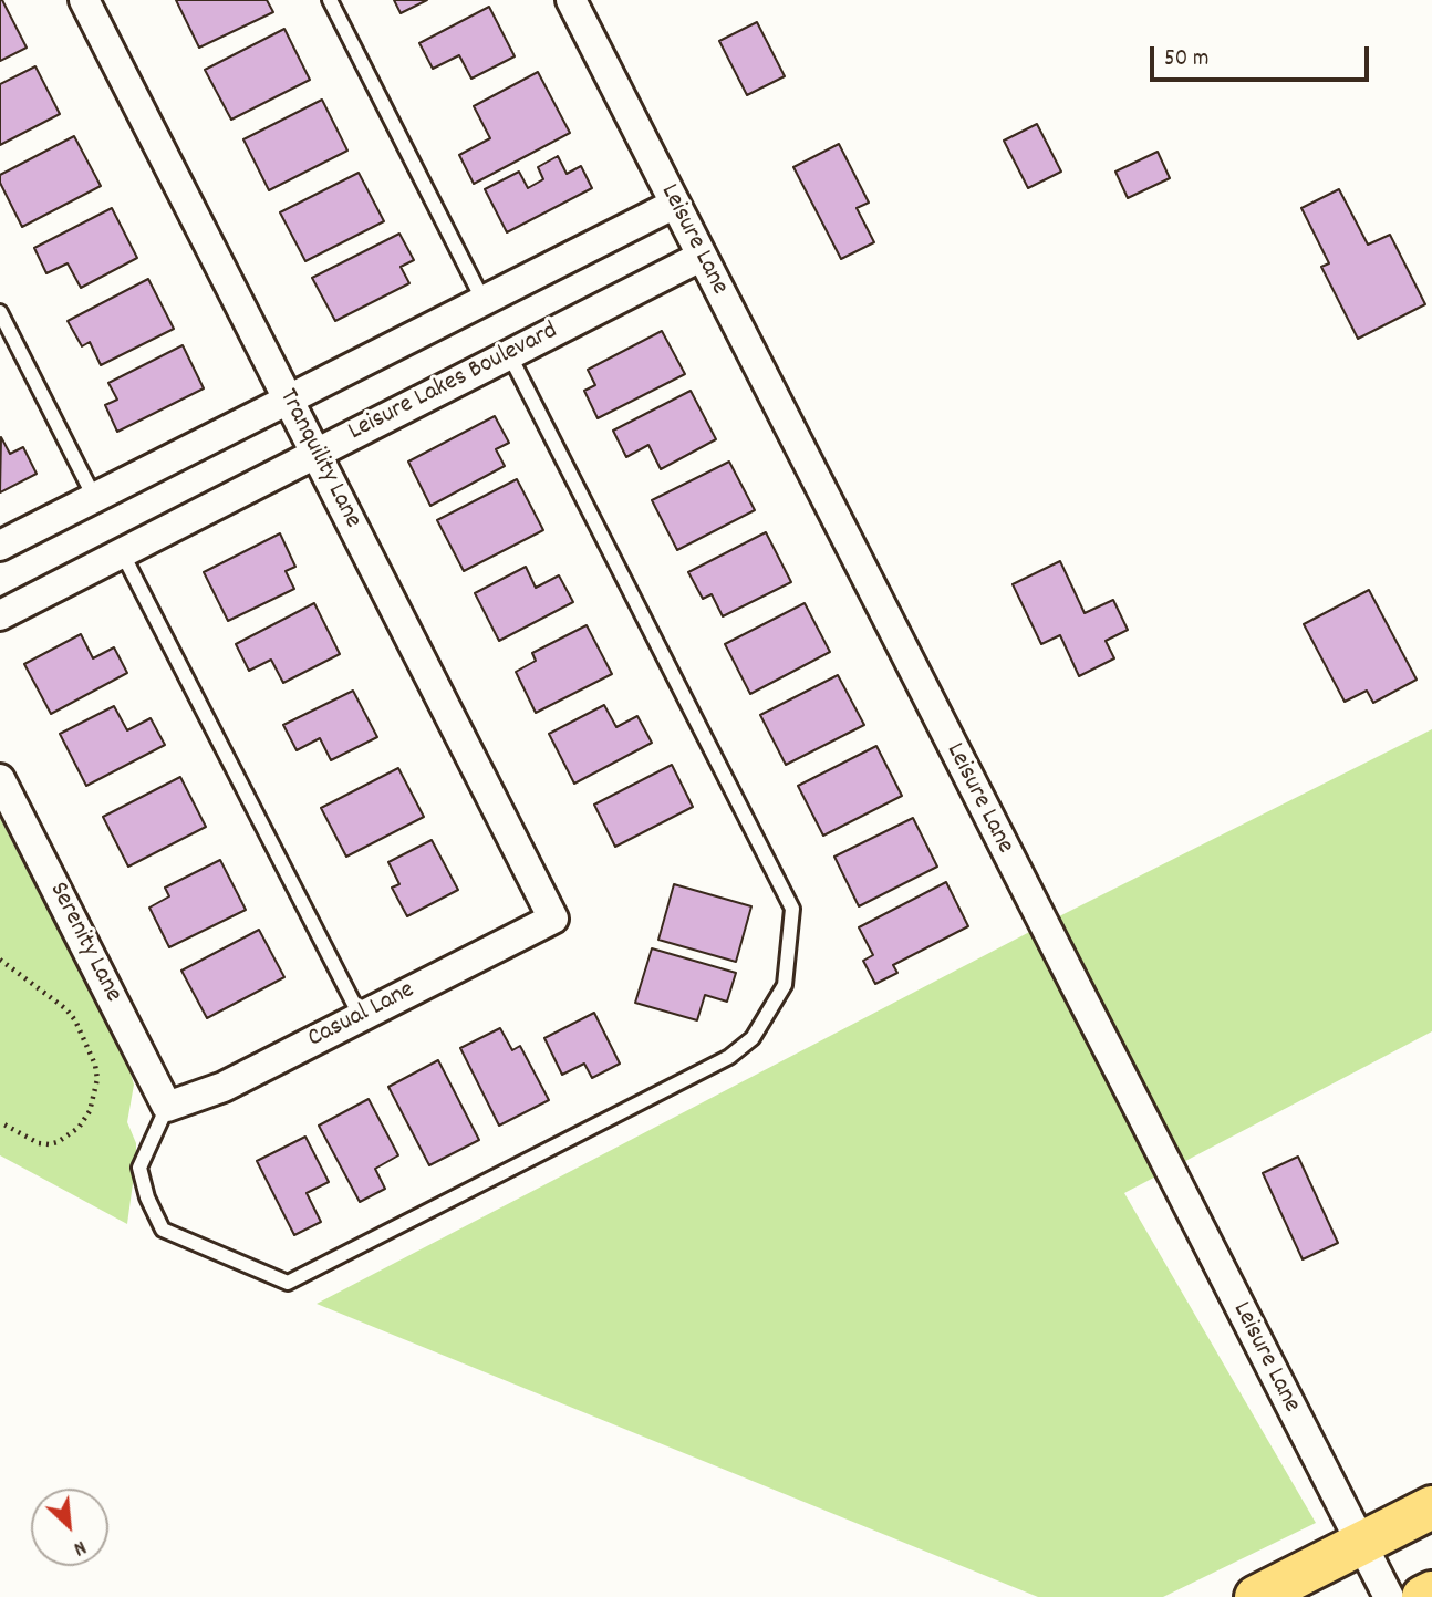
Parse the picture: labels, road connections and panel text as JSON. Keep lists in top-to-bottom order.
{
  "streets": {
    "street": [
      "Leisure Lane",
      "Leisure Lakes Boulevard",
      "Tranquility Lane",
      "Serenity Lane",
      "Casual Lane"
    ]
  },
  "crossings": [
    ["Leisure Lane", "Leisure Lakes Boulevard"],
    ["Leisure Lakes Boulevard", "Tranquility Lane"],
    ["Tranquility Lane", "Casual Lane"],
    ["Serenity Lane", "Casual Lane"]
  ],
  "scale_bar": "50 m",
  "north": "bottom right"
}
